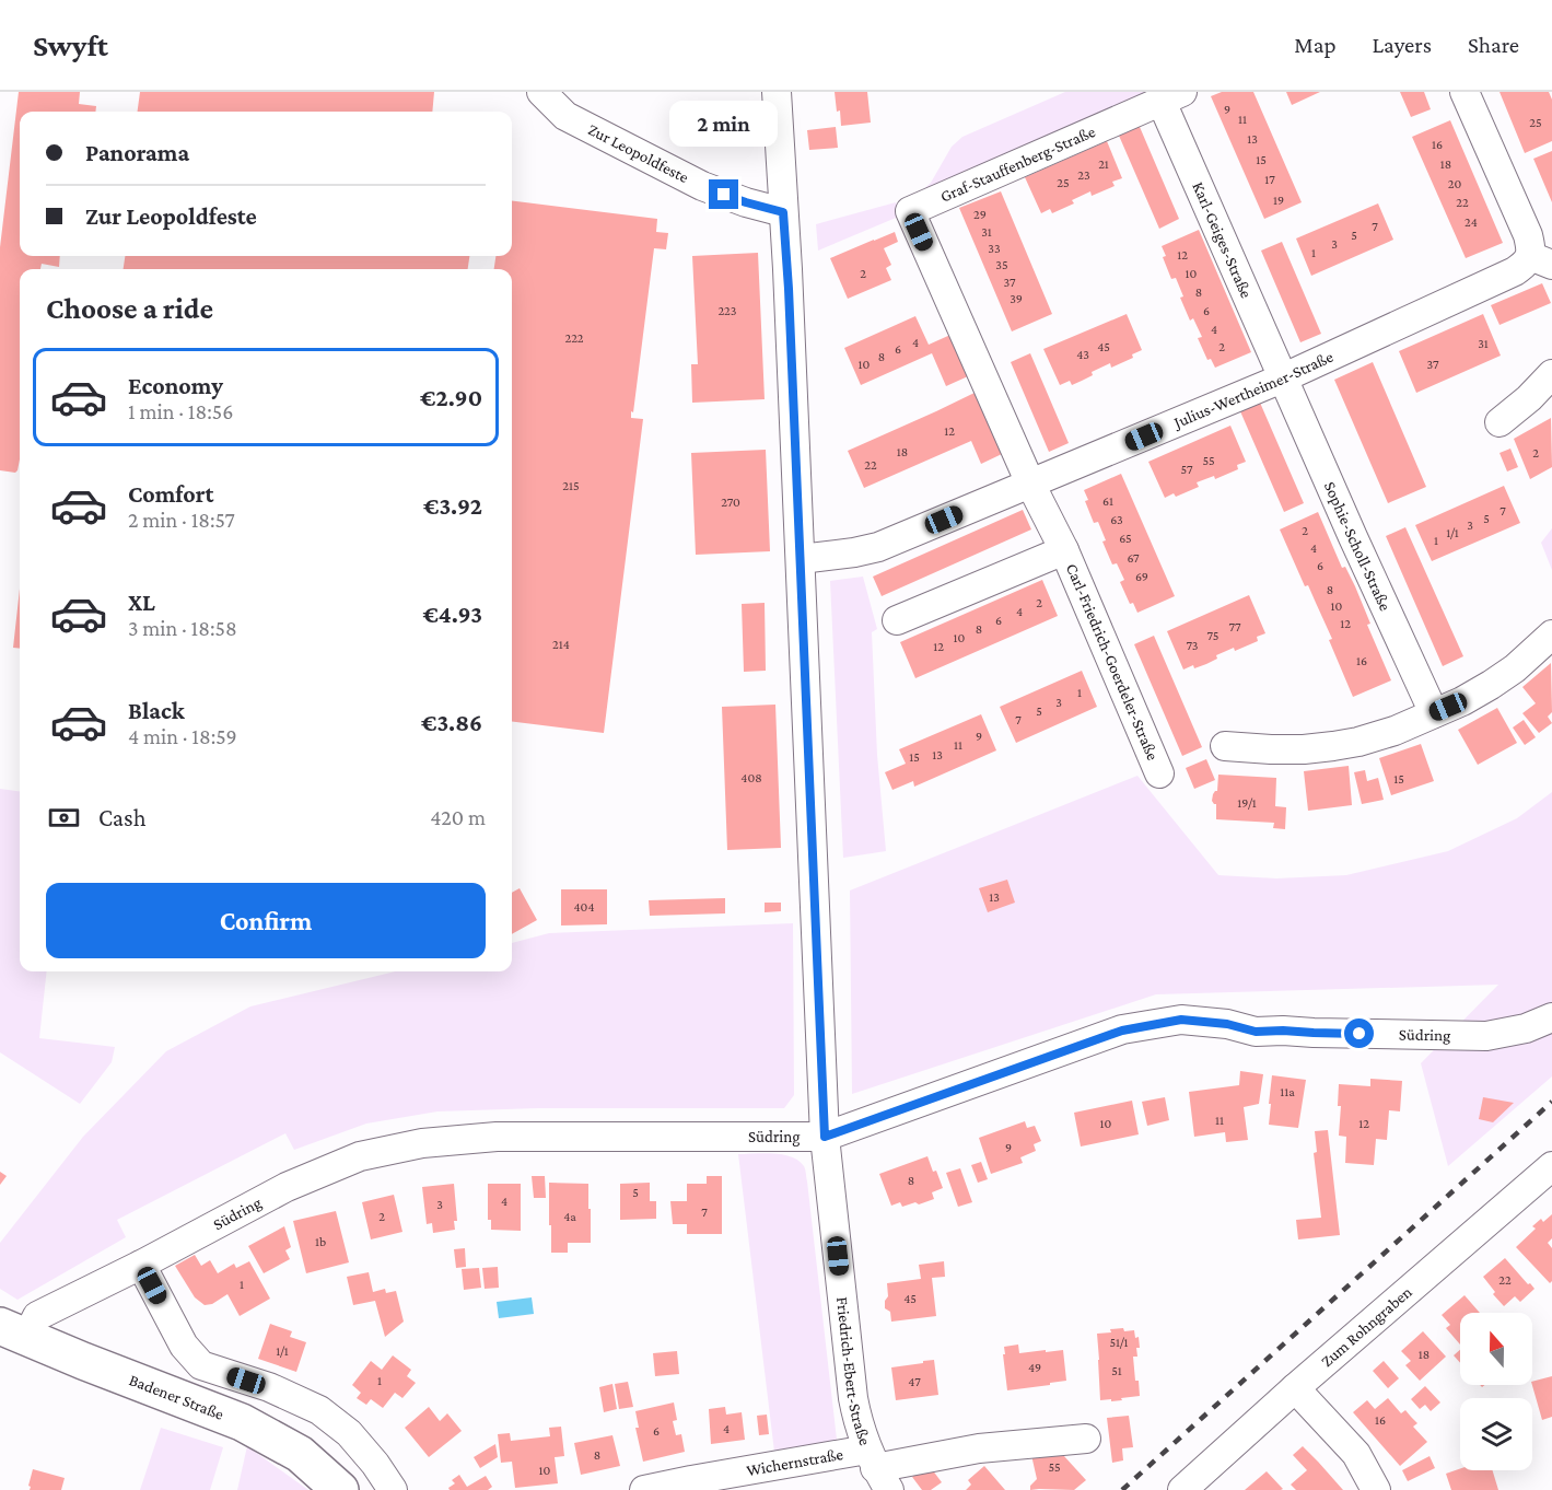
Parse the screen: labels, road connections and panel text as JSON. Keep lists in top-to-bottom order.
{
  "streets": {
    "main road": ["Badener Straße"],
    "street": [
      "Zur Leopoldfeste",
      "Graf-Stauffenberg-Straße",
      "Karl-Geiges-Straße",
      "Julius-Wertheimer-Straße",
      "Sophie-Scholl-Straße",
      "Carl-Friedrich-Goerdeler-Straße",
      "Südring",
      "Zum Rohngraben",
      "Friedrich-Ebert-Straße",
      "Wichernstraße"
    ]
  },
  "crossings": [
    ["Zur Leopoldfeste", "Friedrich-Ebert-Straße"],
    ["Graf-Stauffenberg-Straße", "Karl-Geiges-Straße"],
    ["Graf-Stauffenberg-Straße", "Julius-Wertheimer-Straße"],
    ["Graf-Stauffenberg-Straße", "Carl-Friedrich-Goerdeler-Straße"],
    ["Karl-Geiges-Straße", "Julius-Wertheimer-Straße"],
    ["Karl-Geiges-Straße", "Sophie-Scholl-Straße"],
    ["Julius-Wertheimer-Straße", "Sophie-Scholl-Straße"],
    ["Julius-Wertheimer-Straße", "Carl-Friedrich-Goerdeler-Straße"],
    ["Julius-Wertheimer-Straße", "Friedrich-Ebert-Straße"],
    ["Südring", "Friedrich-Ebert-Straße"],
    ["Südring", "Badener Straße"],
    ["Friedrich-Ebert-Straße", "Wichernstraße"]
  ],
  "house_numbers": [
    "9",
    "11",
    "25",
    "13",
    "16",
    "15",
    "21",
    "18",
    "23",
    "17",
    "25",
    "20",
    "19",
    "22",
    "29",
    "24",
    "7",
    "31",
    "5",
    "3",
    "33",
    "1",
    "12",
    "35",
    "2",
    "10",
    "37",
    "8",
    "39",
    "223",
    "6",
    "4",
    "222",
    "4",
    "31",
    "45",
    "2",
    "6",
    "43",
    "8",
    "10",
    "37",
    "12",
    "18",
    "2",
    "55",
    "22",
    "57",
    "215",
    "61",
    "270",
    "7",
    "5",
    "63",
    "3",
    "2",
    "1/1",
    "65",
    "1",
    "4",
    "67",
    "6",
    "69",
    "8",
    "2",
    "10",
    "4",
    "6",
    "12",
    "77",
    "8",
    "75",
    "10",
    "214",
    "73",
    "12",
    "16",
    "1",
    "3",
    "5",
    "7",
    "9",
    "11",
    "13",
    "15",
    "408",
    "15",
    "19/1",
    "13",
    "404",
    "11a",
    "11",
    "10",
    "12",
    "9",
    "8",
    "5",
    "4",
    "3",
    "7",
    "2",
    "4a",
    "1b",
    "22",
    "1",
    "45",
    "51/1",
    "1/1",
    "18",
    "49",
    "51",
    "1",
    "47",
    "16",
    "4",
    "6",
    "8",
    "55",
    "10"
  ],
  "north": "top",
  "page": {
    "header": "Swyft",
    "nav": ["Map", "Layers", "Share"],
    "bubble": "2 min",
    "banner": ["Panorama", "Zur Leopoldfeste"],
    "heading": "Choose a ride",
    "list": [
      {
        "name": "Economy",
        "note": "1 min · 18:56",
        "value": "€2.90"
      },
      {
        "name": "Comfort",
        "note": "2 min · 18:57",
        "value": "€3.92"
      },
      {
        "name": "XL",
        "note": "3 min · 18:58",
        "value": "€4.93"
      },
      {
        "name": "Black",
        "note": "4 min · 18:59",
        "value": "€3.86"
      }
    ],
    "pay": ["Cash", "420 m"],
    "buttons": "Confirm"
  }
}
